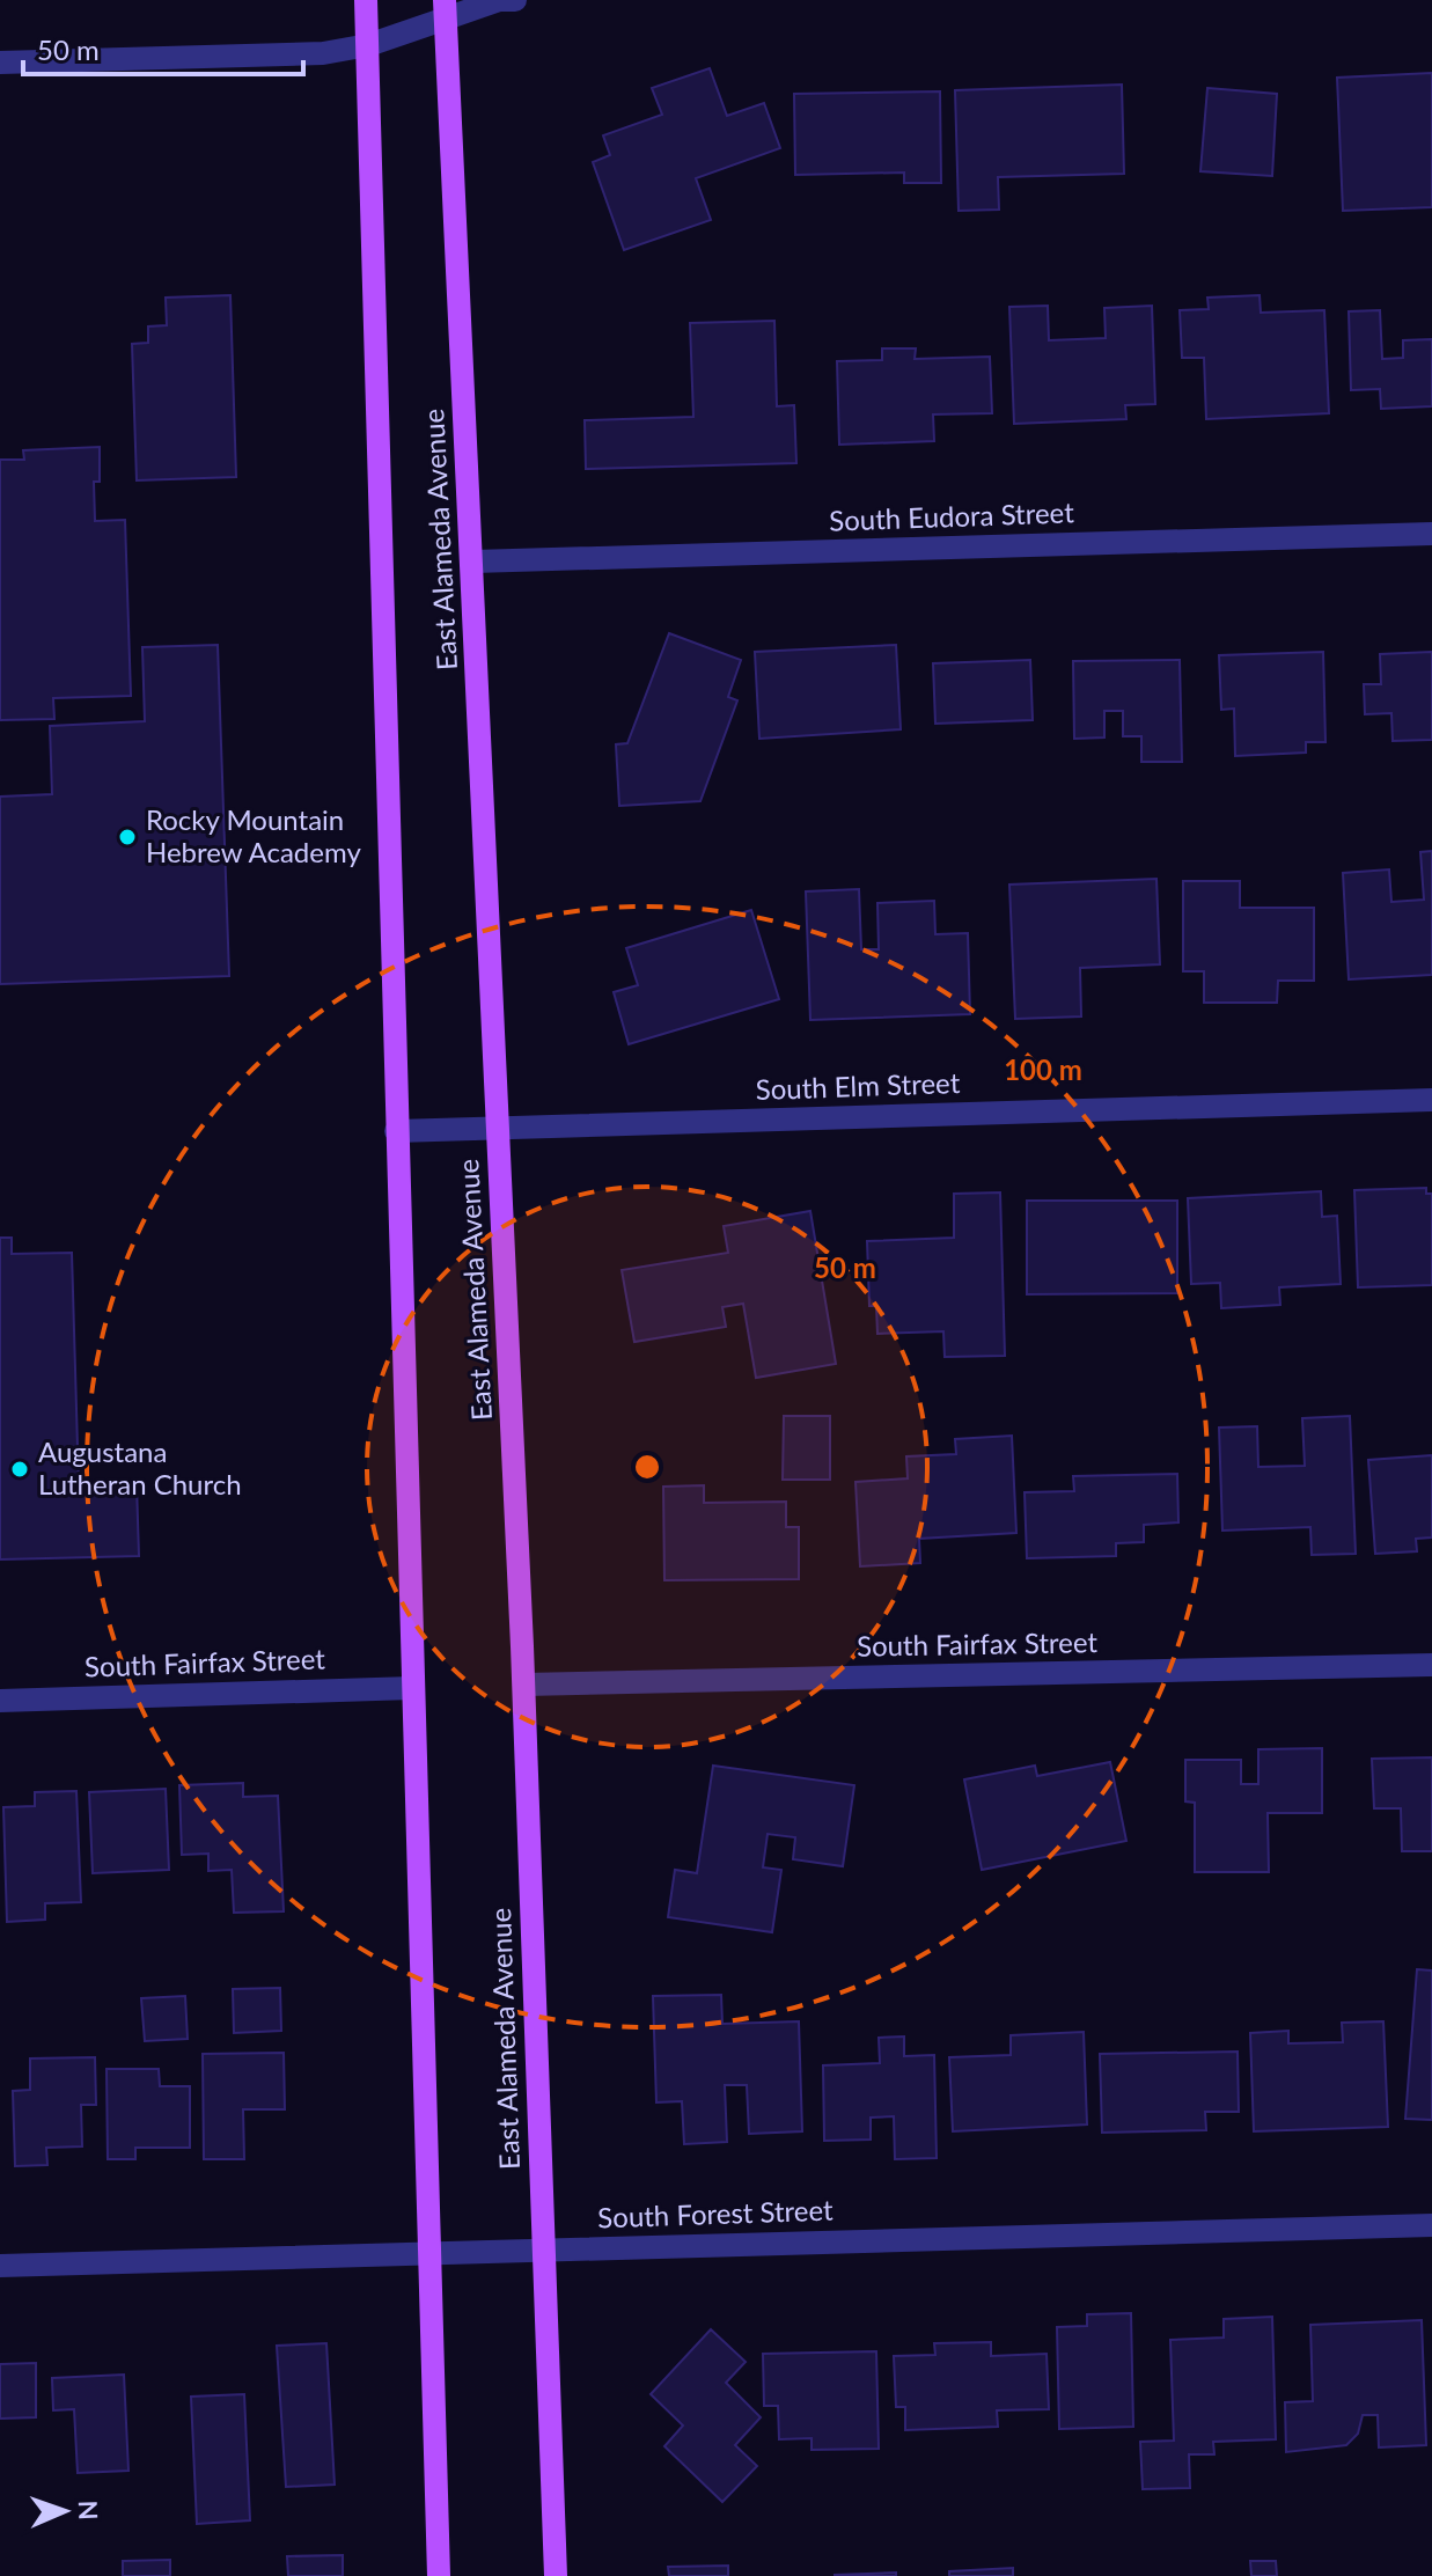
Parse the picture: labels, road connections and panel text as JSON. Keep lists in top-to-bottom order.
{
  "streets": {
    "main road": ["East Alameda Avenue"],
    "street": [
      "South Eudora Street",
      "South Elm Street",
      "South Fairfax Street",
      "South Forest Street"
    ]
  },
  "crossings": [
    ["South Eudora Street", "East Alameda Avenue"],
    ["East Alameda Avenue", "South Elm Street"],
    ["East Alameda Avenue", "South Fairfax Street"],
    ["East Alameda Avenue", "South Forest Street"]
  ],
  "places": ["Rocky Mountain Hebrew Academy", "Augustana Lutheran Church"],
  "scale_bar": "50 m",
  "north": "right",
  "rings": ["100 m", "50 m"]
}
